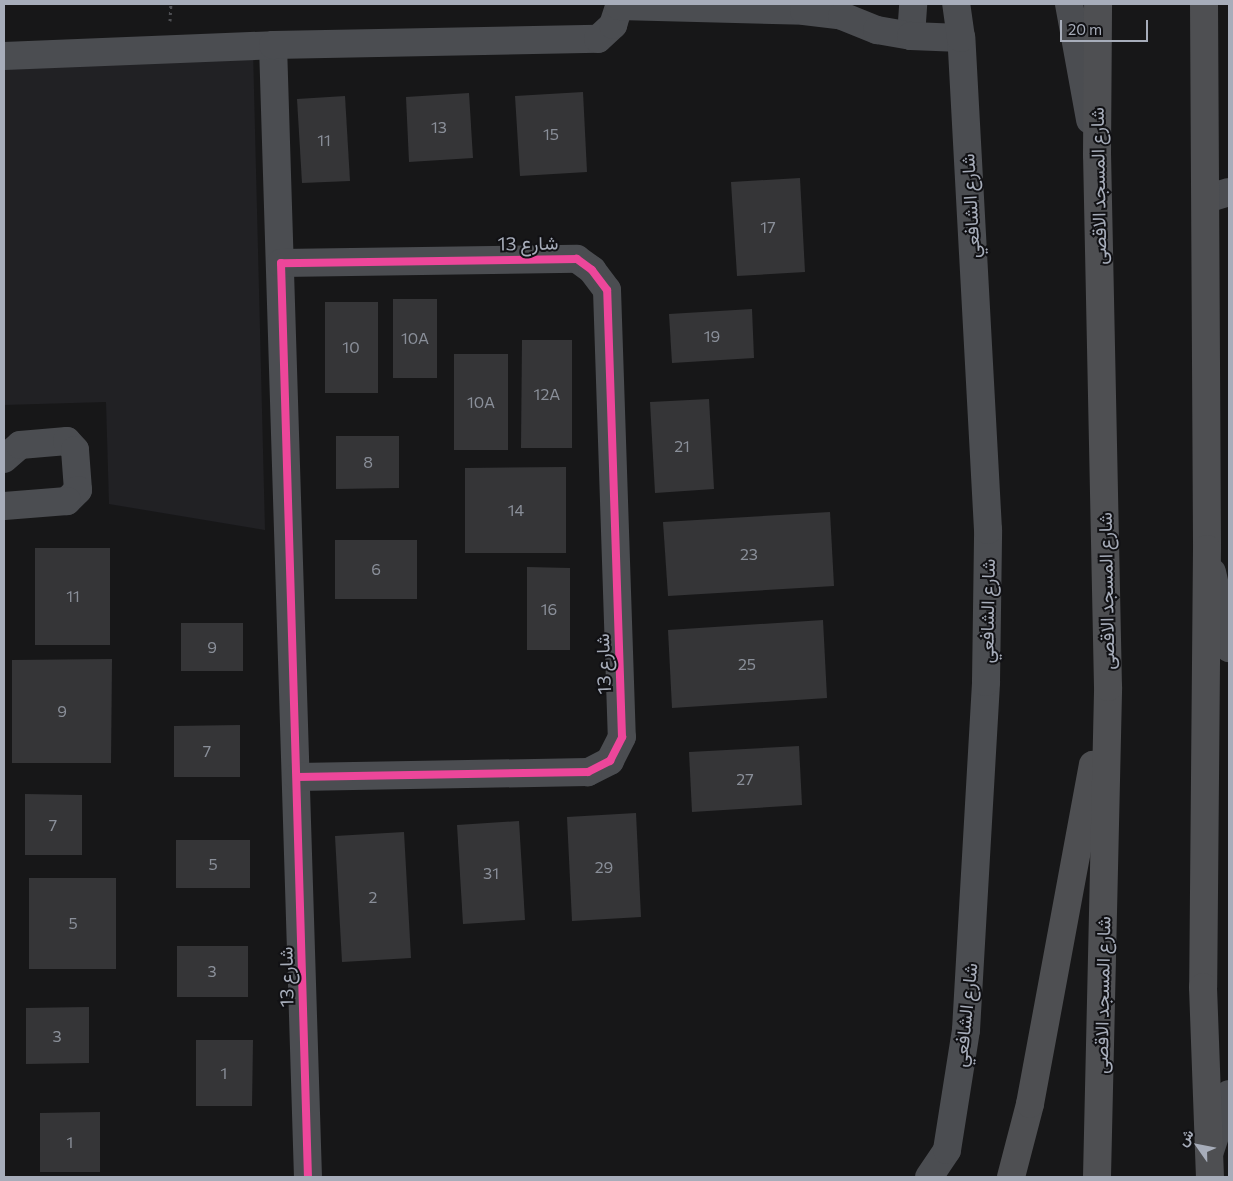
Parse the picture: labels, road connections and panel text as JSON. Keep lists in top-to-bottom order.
{
  "streets": {
    "main road": ["شارع المسجد الاقصى"],
    "street": ["شارع الشافعي", "شارع 13"]
  },
  "house_numbers": [
    "13",
    "15",
    "11",
    "17",
    "19",
    "10A",
    "10",
    "12A",
    "10A",
    "21",
    "8",
    "14",
    "23",
    "6",
    "11",
    "16",
    "9",
    "25",
    "9",
    "7",
    "27",
    "7",
    "5",
    "29",
    "31",
    "2",
    "5",
    "3",
    "3",
    "1",
    "1"
  ],
  "scale_bar": "20 m",
  "north": "top left"
}
